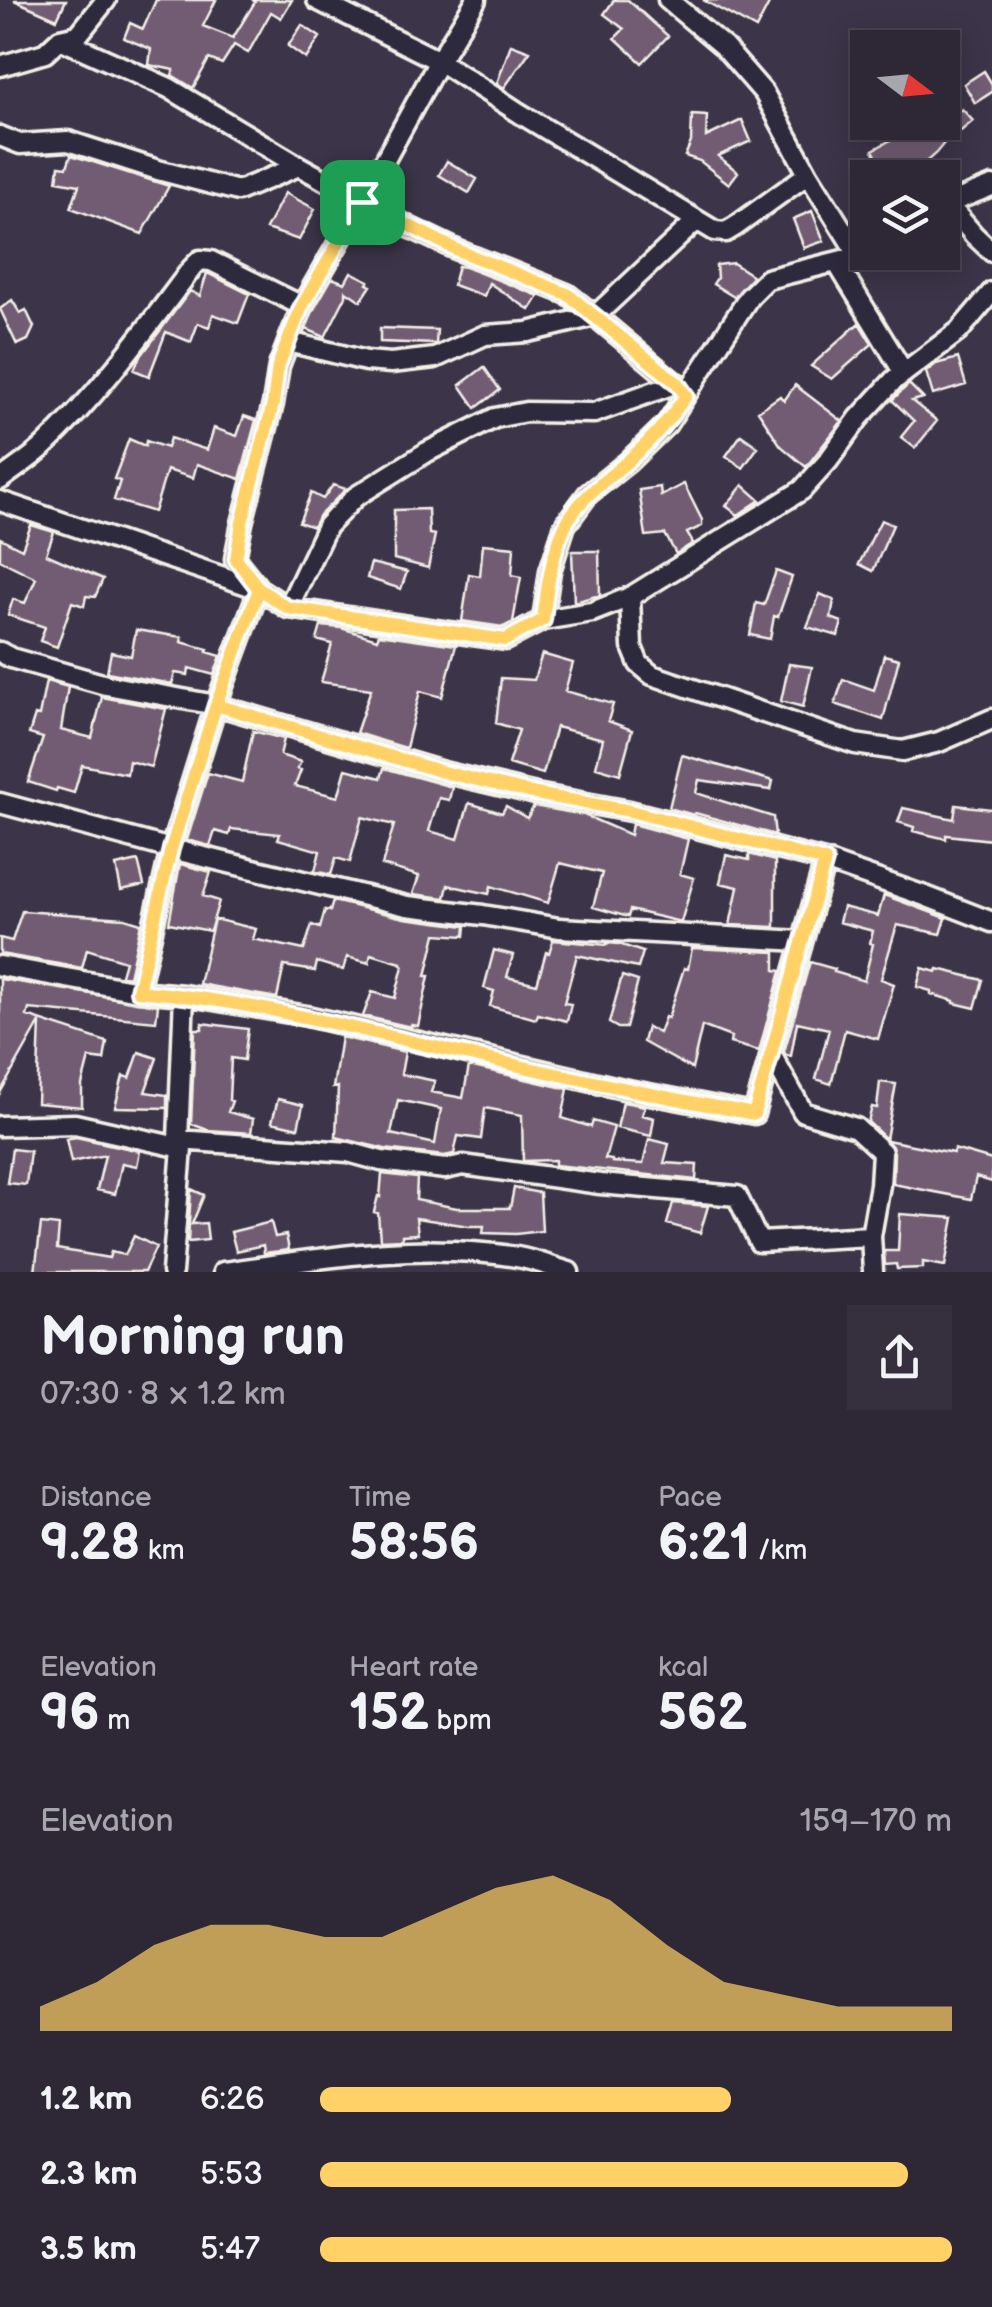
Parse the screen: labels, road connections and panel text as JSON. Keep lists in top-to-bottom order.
{
  "north": "right",
  "page": {
    "heading": ["Morning run", "07:30 · 8 × 1.2 km"],
    "stats": [
      ["Distance", "9.28 km"],
      ["Time", "58:56"],
      ["Pace", "6:21 /km"],
      ["Elevation", "96 m"],
      ["Heart rate", "152 bpm"],
      ["kcal", "562"]
    ],
    "chart": ["Elevation", "159–170 m"],
    "list": [
      {
        "name": "1.2 km",
        "note": "6:26"
      },
      {
        "name": "2.3 km",
        "note": "5:53"
      },
      {
        "name": "3.5 km",
        "note": "5:47"
      }
    ]
  }
}
